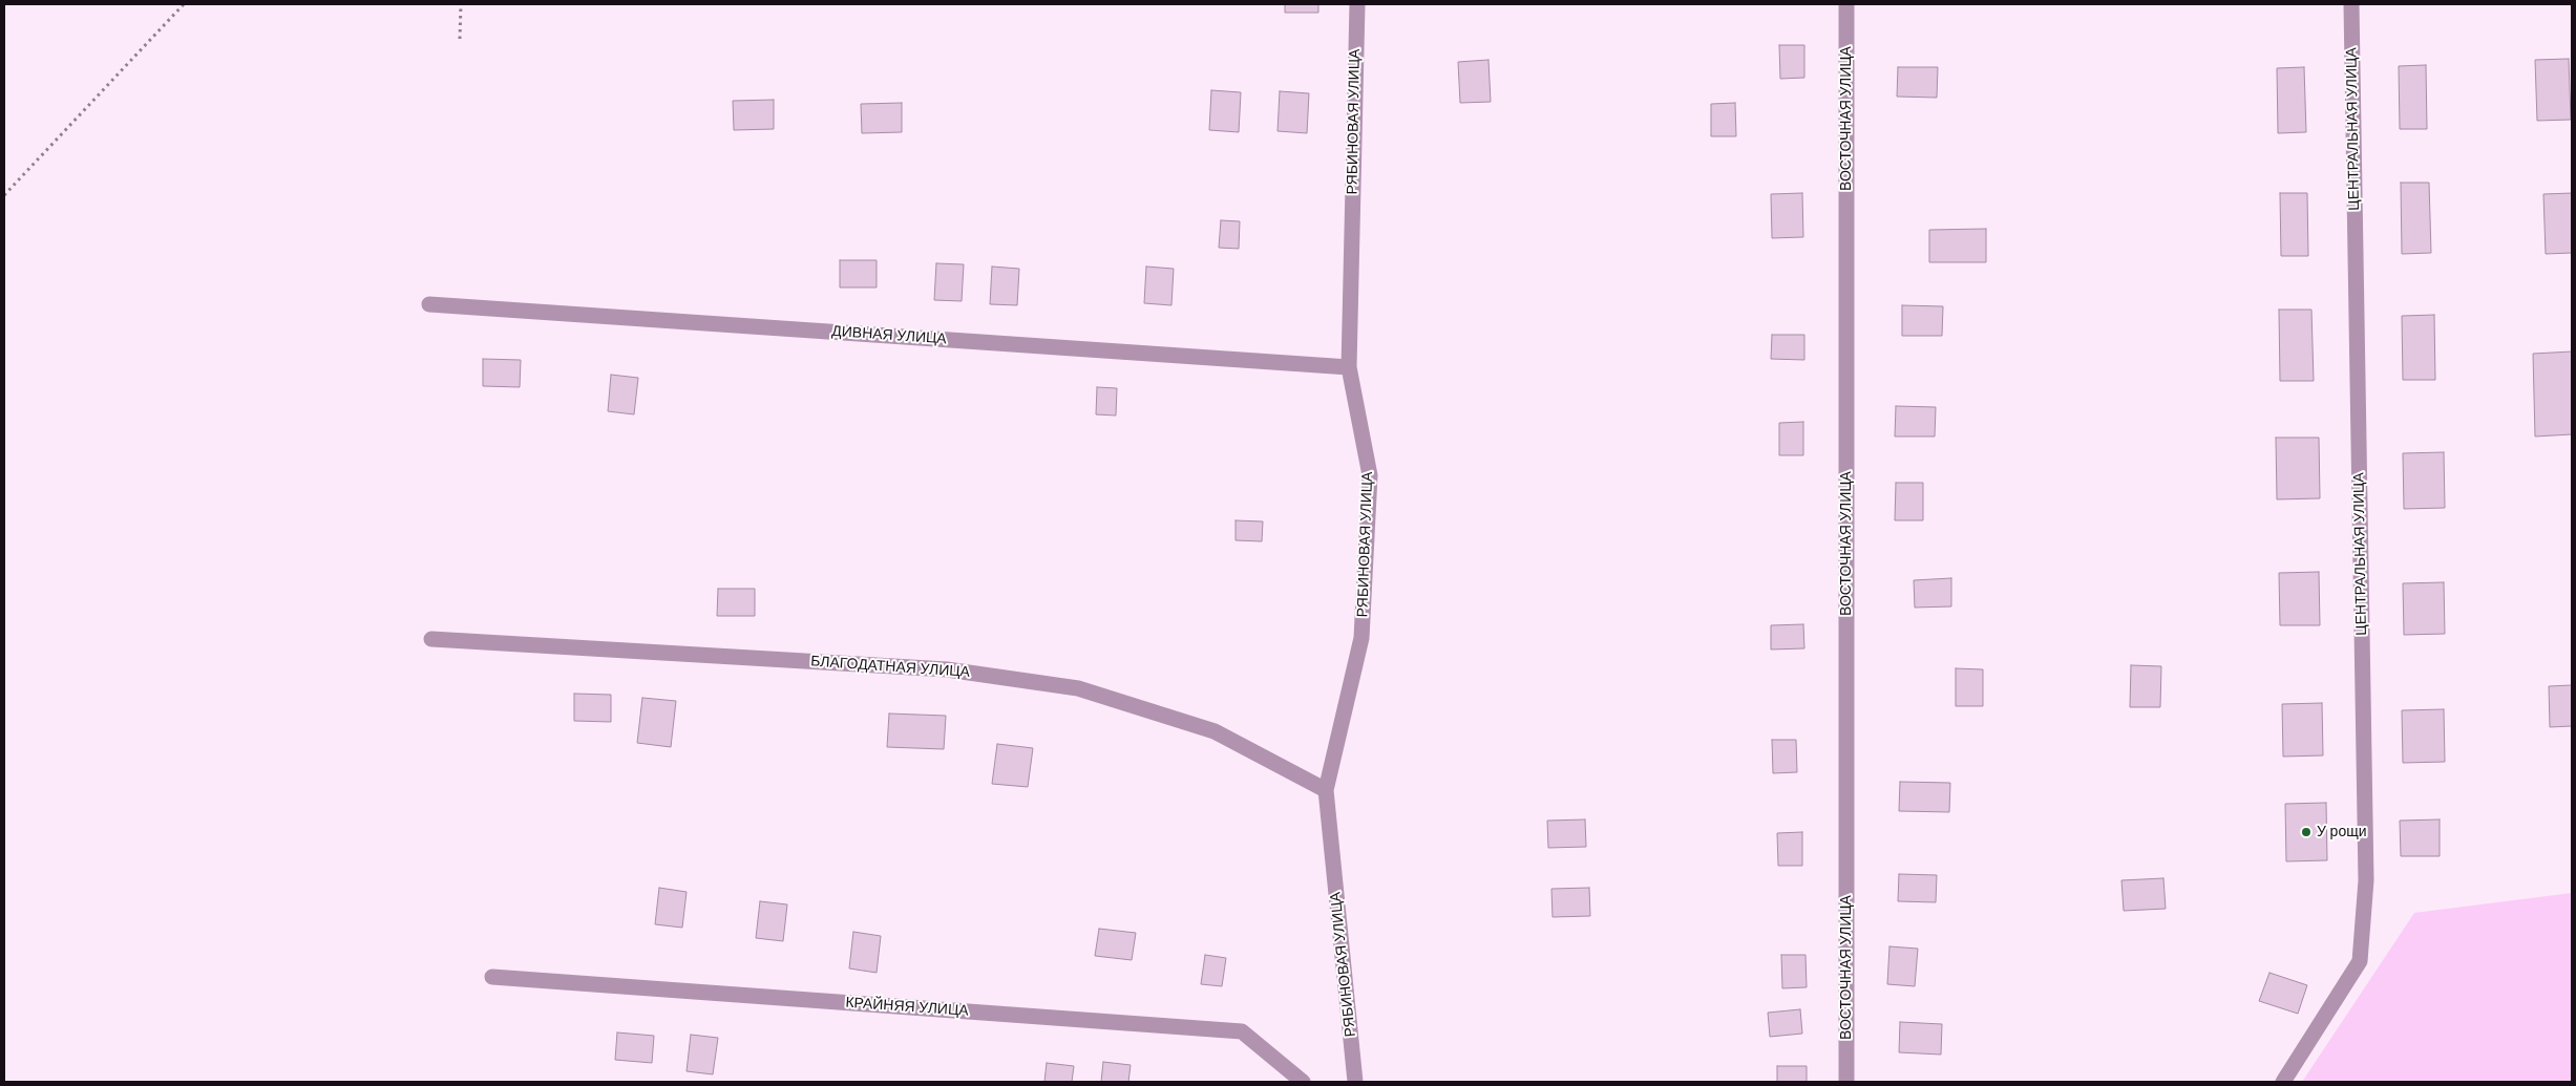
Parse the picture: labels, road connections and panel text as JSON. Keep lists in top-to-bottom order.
{
  "streets": {
    "street": [
      "ВОСТОЧНАЯ УЛИЦА",
      "РЯБИНОВАЯ УЛИЦА",
      "ЦЕНТРАЛЬНАЯ УЛИЦА",
      "ДИВНАЯ УЛИЦА",
      "БЛАГОДАТНАЯ УЛИЦА",
      "КРАЙНЯЯ УЛИЦА"
    ]
  },
  "crossings": [
    ["РЯБИНОВАЯ УЛИЦА", "ДИВНАЯ УЛИЦА"],
    ["РЯБИНОВАЯ УЛИЦА", "БЛАГОДАТНАЯ УЛИЦА"]
  ],
  "places": ["У рощи"]
}
